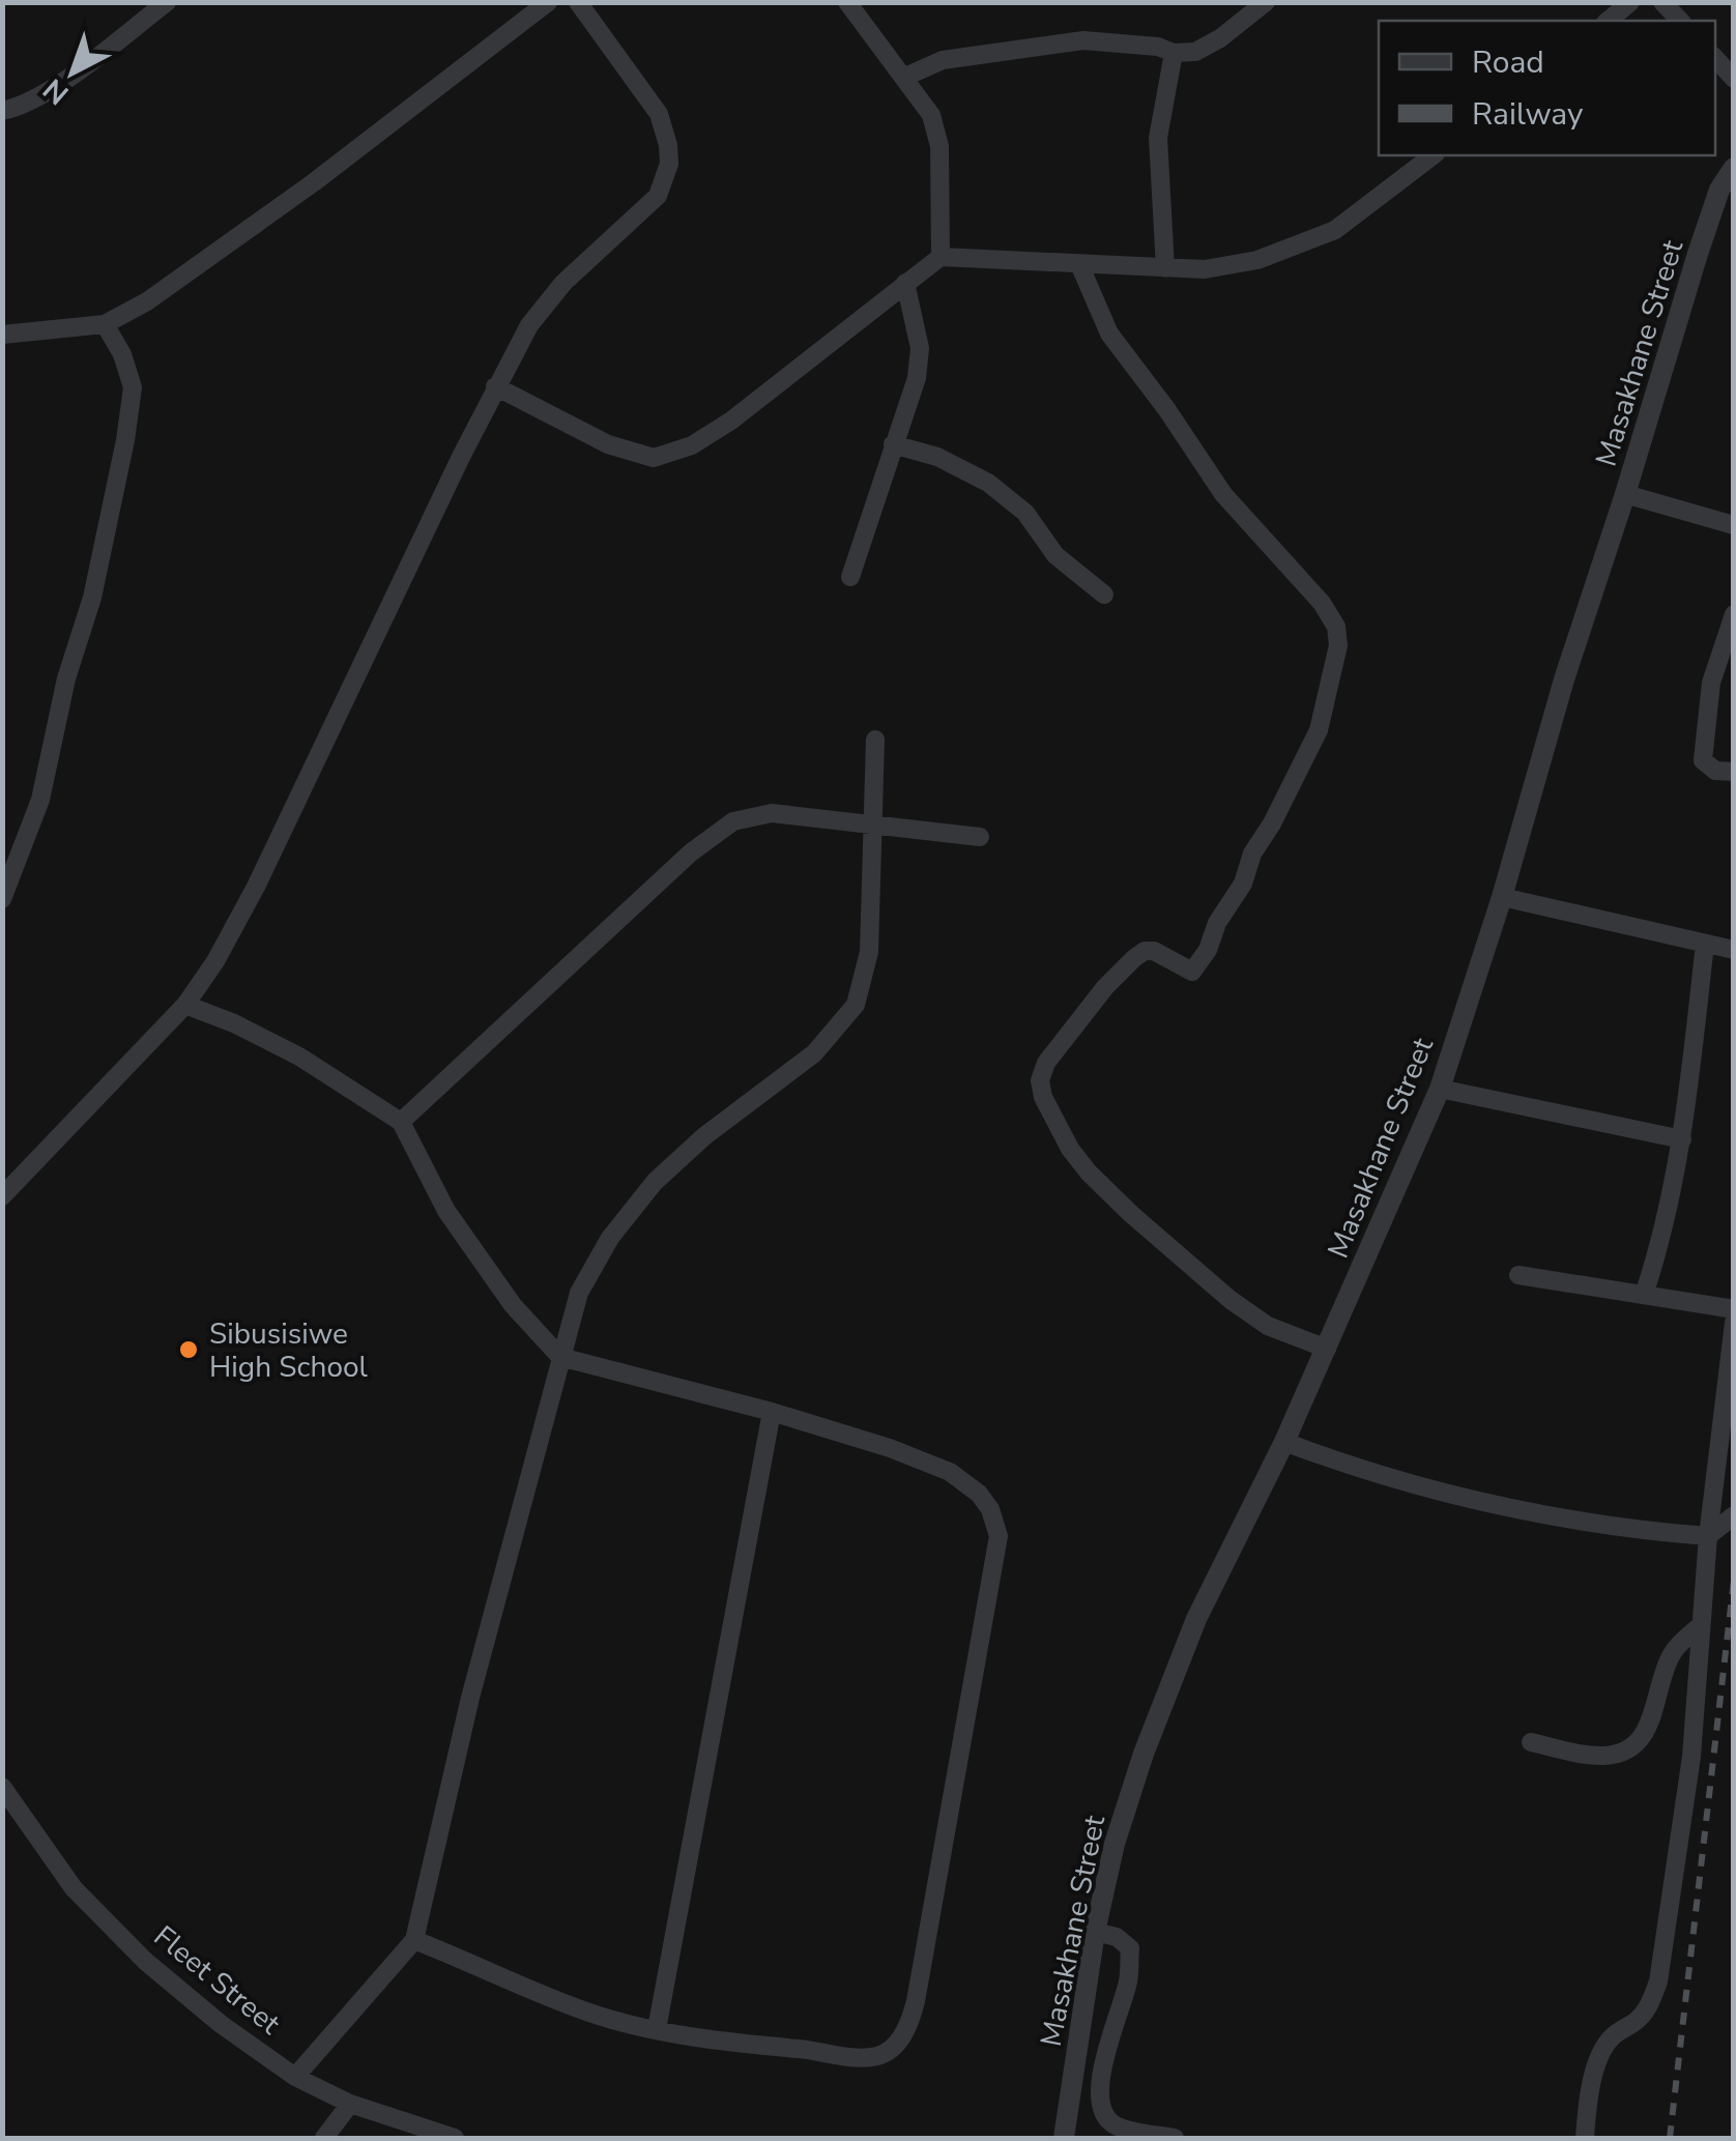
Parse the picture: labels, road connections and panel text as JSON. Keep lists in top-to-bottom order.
{
  "streets": {
    "street": ["Masakhane Street", "Fleet Street"]
  },
  "places": ["Sibusisiwe High School"],
  "legend": ["Road", "Railway"],
  "north": "bottom left"
}
